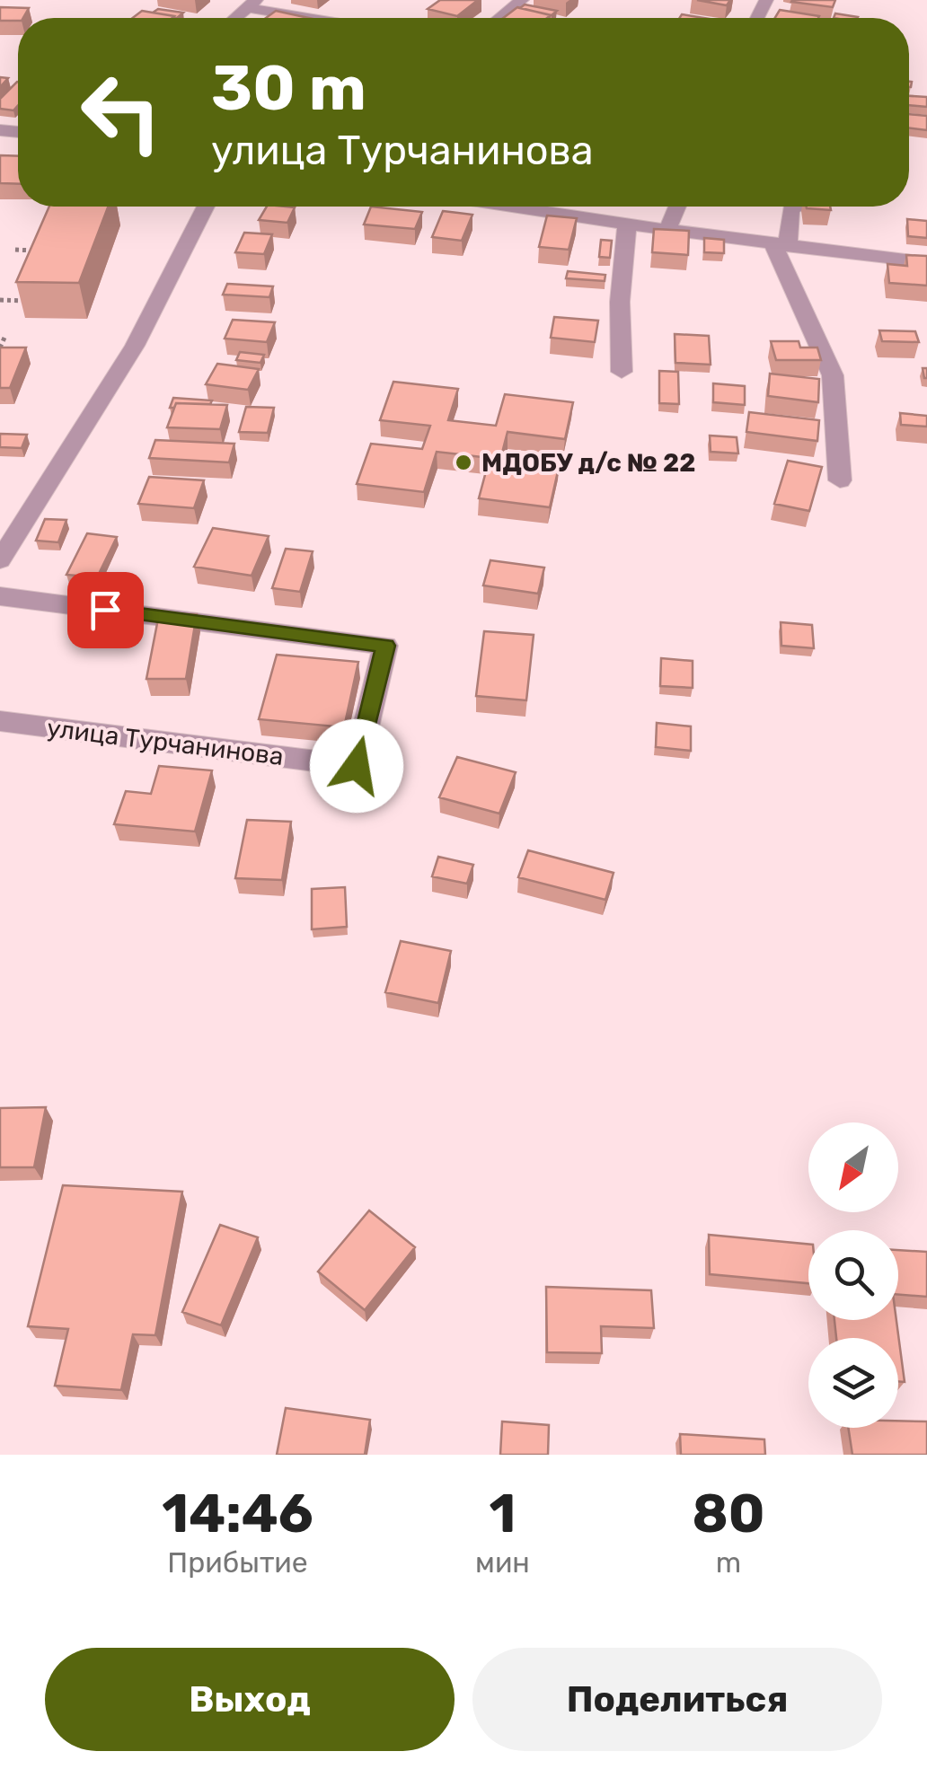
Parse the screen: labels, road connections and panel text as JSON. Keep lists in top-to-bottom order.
{
  "streets": {
    "street": ["улица Турчанинова"]
  },
  "places": ["МДОБУ д/с № 22"],
  "north": "bottom left",
  "page": {
    "turn": ["30 m", "улица Турчанинова"],
    "eta": [
      "14:46",
      "Прибытие",
      "1",
      "мин",
      "80",
      "m"
    ],
    "buttons": ["Выход", "Поделиться"]
  }
}
